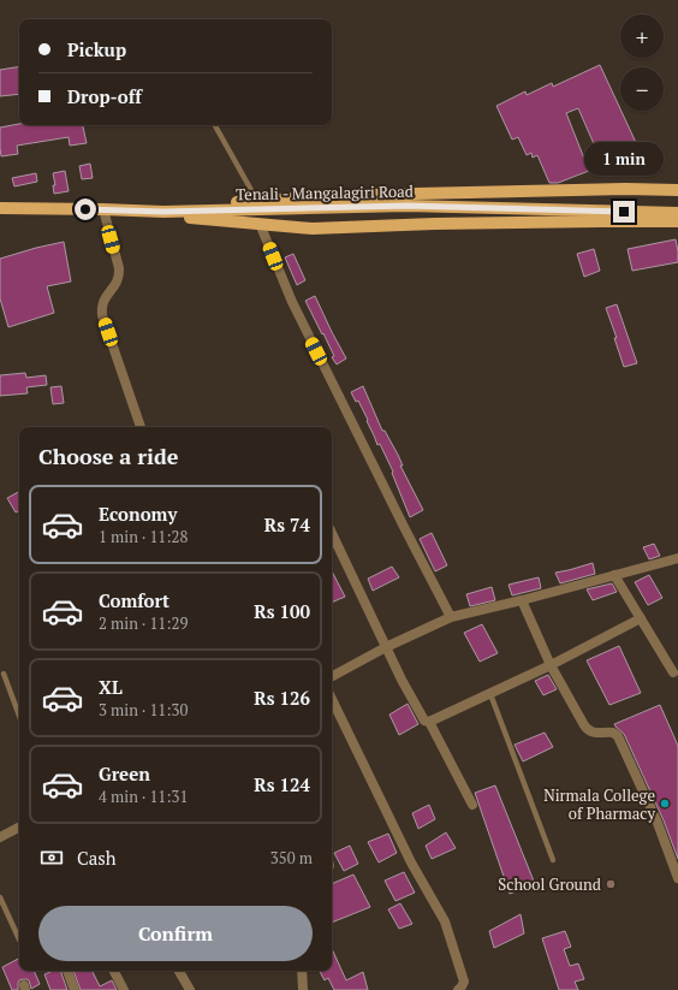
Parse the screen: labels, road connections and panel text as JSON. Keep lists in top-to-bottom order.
{
  "streets": {
    "main road": ["Tenali - Mangalagiri Road"]
  },
  "places": ["Nirmala College of Pharmacy", "School Ground"],
  "page": {
    "map_buttons": ["+", "−"],
    "banner": ["Pickup", "Drop-off"],
    "bubble": "1 min",
    "heading": "Choose a ride",
    "list": [
      {
        "name": "Economy",
        "note": "1 min · 11:28",
        "value": "Rs 74"
      },
      {
        "name": "Comfort",
        "note": "2 min · 11:29",
        "value": "Rs 100"
      },
      {
        "name": "XL",
        "note": "3 min · 11:30",
        "value": "Rs 126"
      },
      {
        "name": "Green",
        "note": "4 min · 11:31",
        "value": "Rs 124"
      }
    ],
    "pay": ["Cash", "350 m"],
    "buttons": "Confirm"
  }
}
